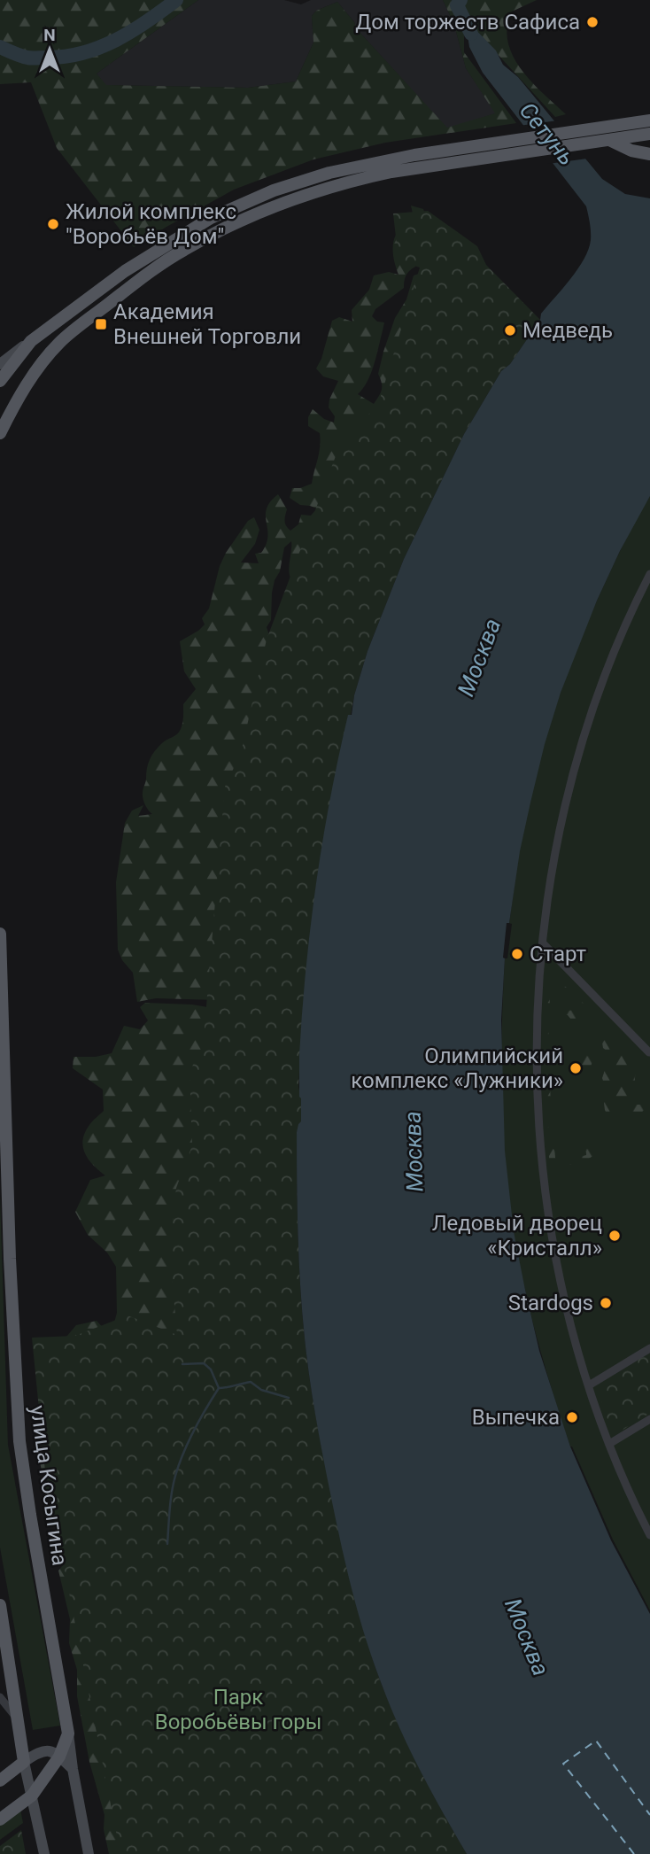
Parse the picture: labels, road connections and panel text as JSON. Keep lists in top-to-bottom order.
{
  "streets": {
    "main road": ["улица Косыгина"]
  },
  "water": ["Сетунь", "Москва"],
  "parks": ["Парк Воробьёвы горы"],
  "places": {
    "other": [
      "Дом торжеств Сафиса",
      "Жилой комплекс \"Воробьёв Дом\"",
      "Медведь",
      "Старт",
      "Олимпийский комплекс «Лужники»",
      "Ледовый дворец «Кристалл»",
      "Stardogs",
      "Выпечка"
    ],
    "transit": ["Академия Внешней Торговли"]
  },
  "north": "top"
}
